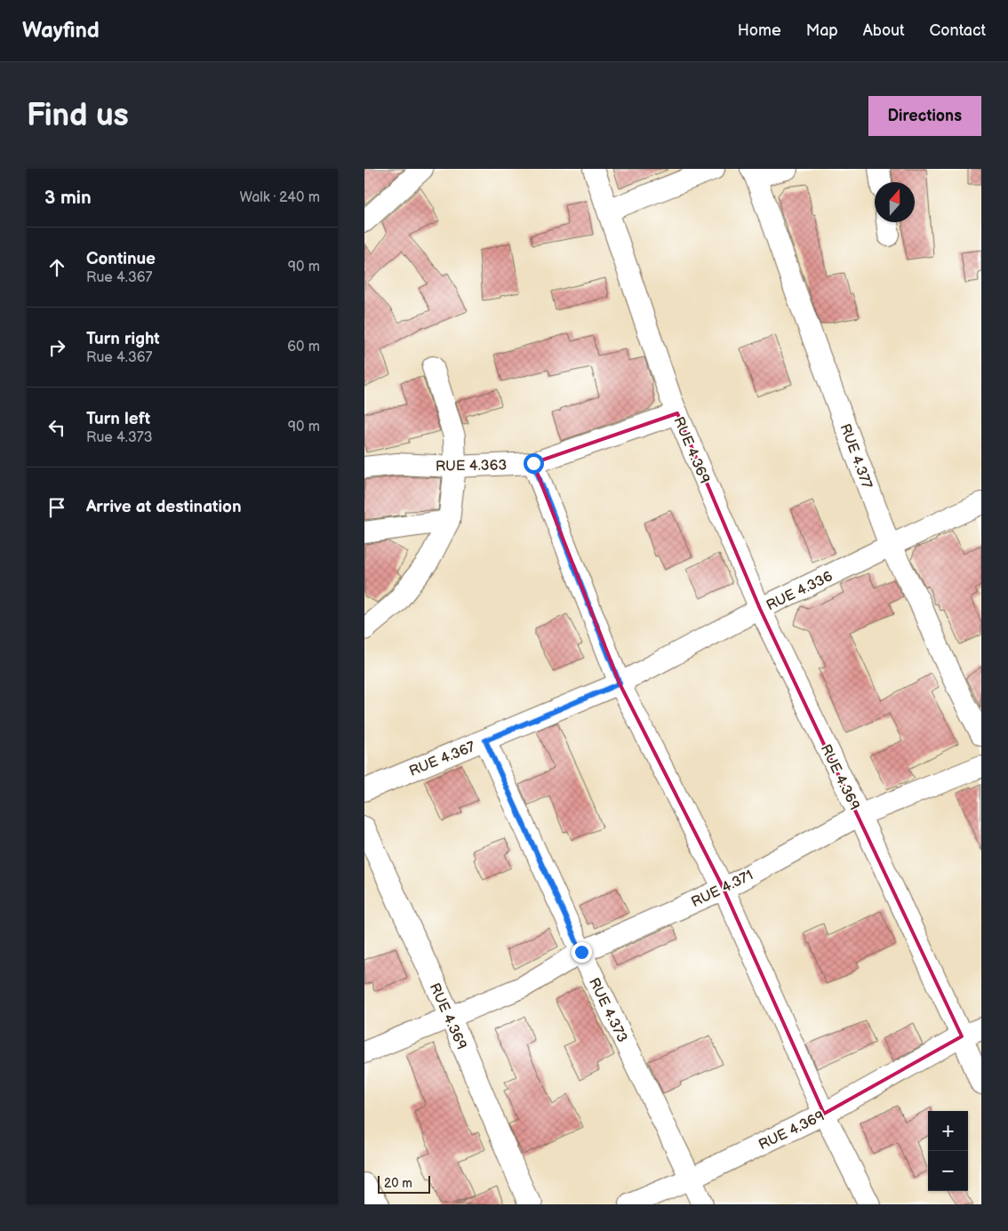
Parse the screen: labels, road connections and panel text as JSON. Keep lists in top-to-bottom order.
{
  "streets": {
    "street": [
      "RUE 4.369",
      "RUE 4.377",
      "RUE 4.363",
      "RUE 4.336",
      "RUE 4.367",
      "RUE 4.371",
      "RUE 4.373"
    ]
  },
  "crossings": [
    ["RUE 4.369", "RUE 4.363"],
    ["RUE 4.369", "RUE 4.336"],
    ["RUE 4.369", "RUE 4.371"],
    ["RUE 4.369", "RUE 4.373"],
    ["RUE 4.377", "RUE 4.336"],
    ["RUE 4.336", "RUE 4.367"],
    ["RUE 4.367", "RUE 4.373"],
    ["RUE 4.371", "RUE 4.373"]
  ],
  "scale_bar": "20 m",
  "north": "top",
  "page": {
    "header": "Wayfind",
    "nav": [
      "Home",
      "Map",
      "About",
      "Contact"
    ],
    "buttons": "Directions",
    "title": "Find us",
    "heading": ["3 min", "Walk · 240 m"],
    "list": [
      ["Continue", "Rue 4.367", "90 m"],
      ["Turn right", "Rue 4.367", "60 m"],
      ["Turn left", "Rue 4.373", "90 m"],
      "Arrive at destination"
    ],
    "map_buttons": ["+", "−"],
    "scale": "20 m"
  }
}
